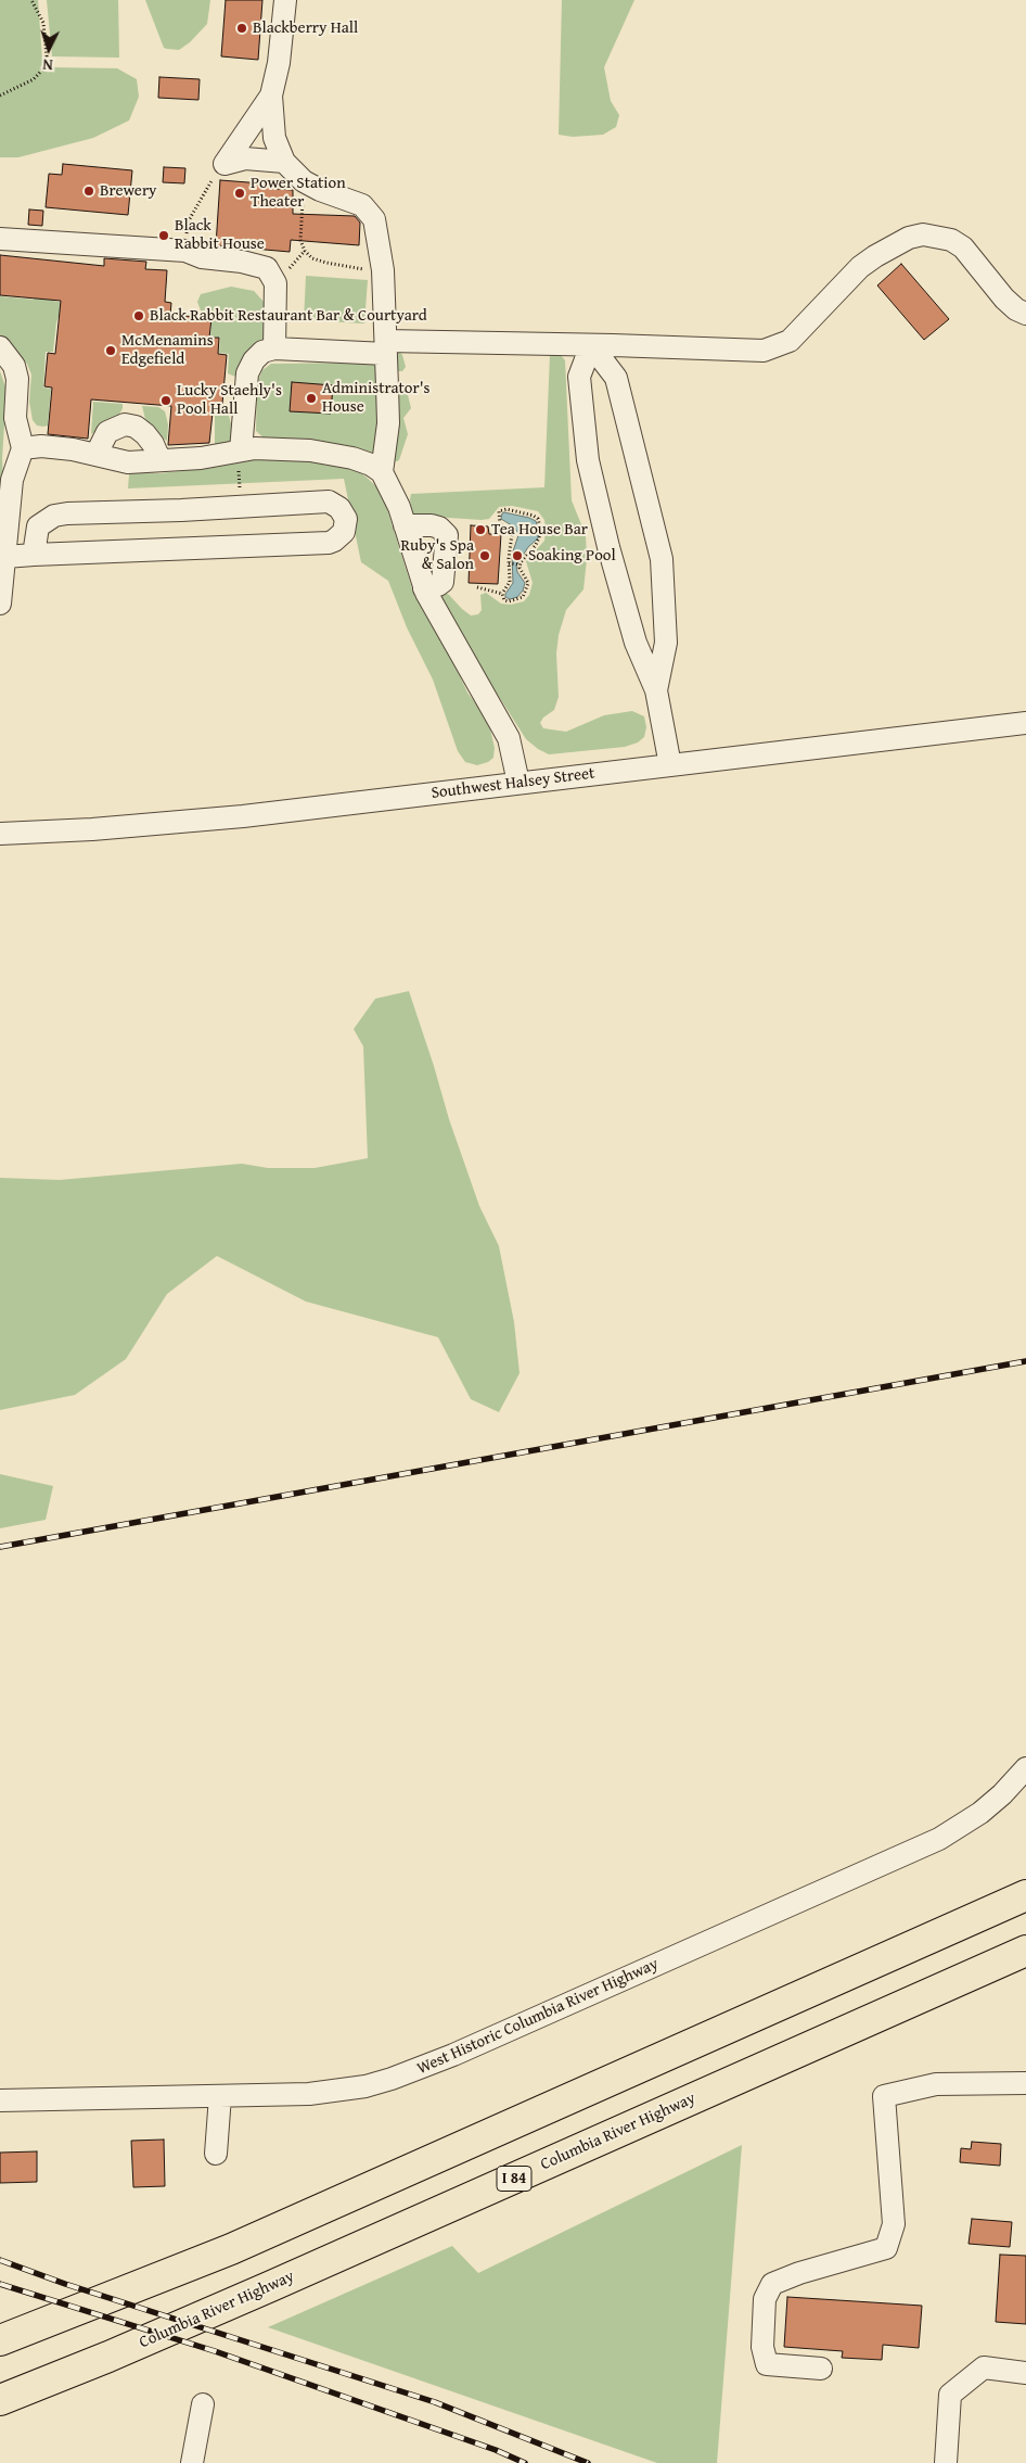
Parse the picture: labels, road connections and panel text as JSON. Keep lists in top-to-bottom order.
{
  "streets": {
    "highway": ["Columbia River Highway", "I 84"],
    "street": ["Southwest Halsey Street", "West Historic Columbia River Highway"]
  },
  "places": [
    "Blackberry Hall",
    "Brewery",
    "Power Station Theater",
    "Black Rabbit House",
    "Black Rabbit Restaurant Bar & Courtyard",
    "McMenamins Edgefield",
    "Administrator's House",
    "Lucky Staehly's Pool Hall",
    "Tea House Bar",
    "Ruby's Spa & Salon",
    "Soaking Pool"
  ],
  "north": "bottom"
}
